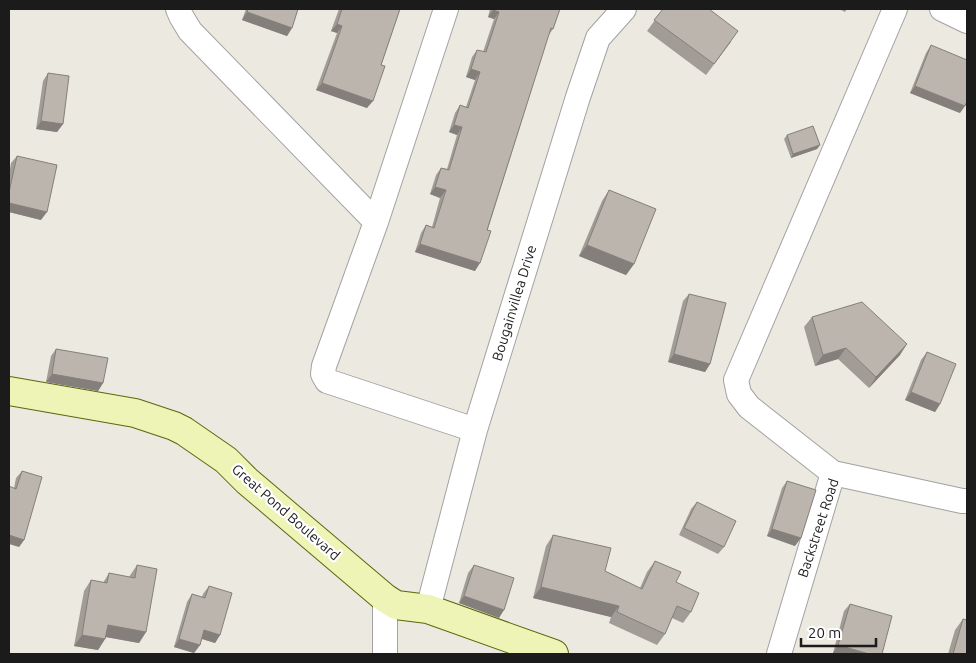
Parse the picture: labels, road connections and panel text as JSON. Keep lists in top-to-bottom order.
{
  "streets": {
    "street": ["Bougainvillea Drive", "Great Pond Boulevard", "Backstreet Road"]
  },
  "crossings": [
    ["Bougainvillea Drive", "Great Pond Boulevard"]
  ],
  "scale_bar": "20 m"
}
